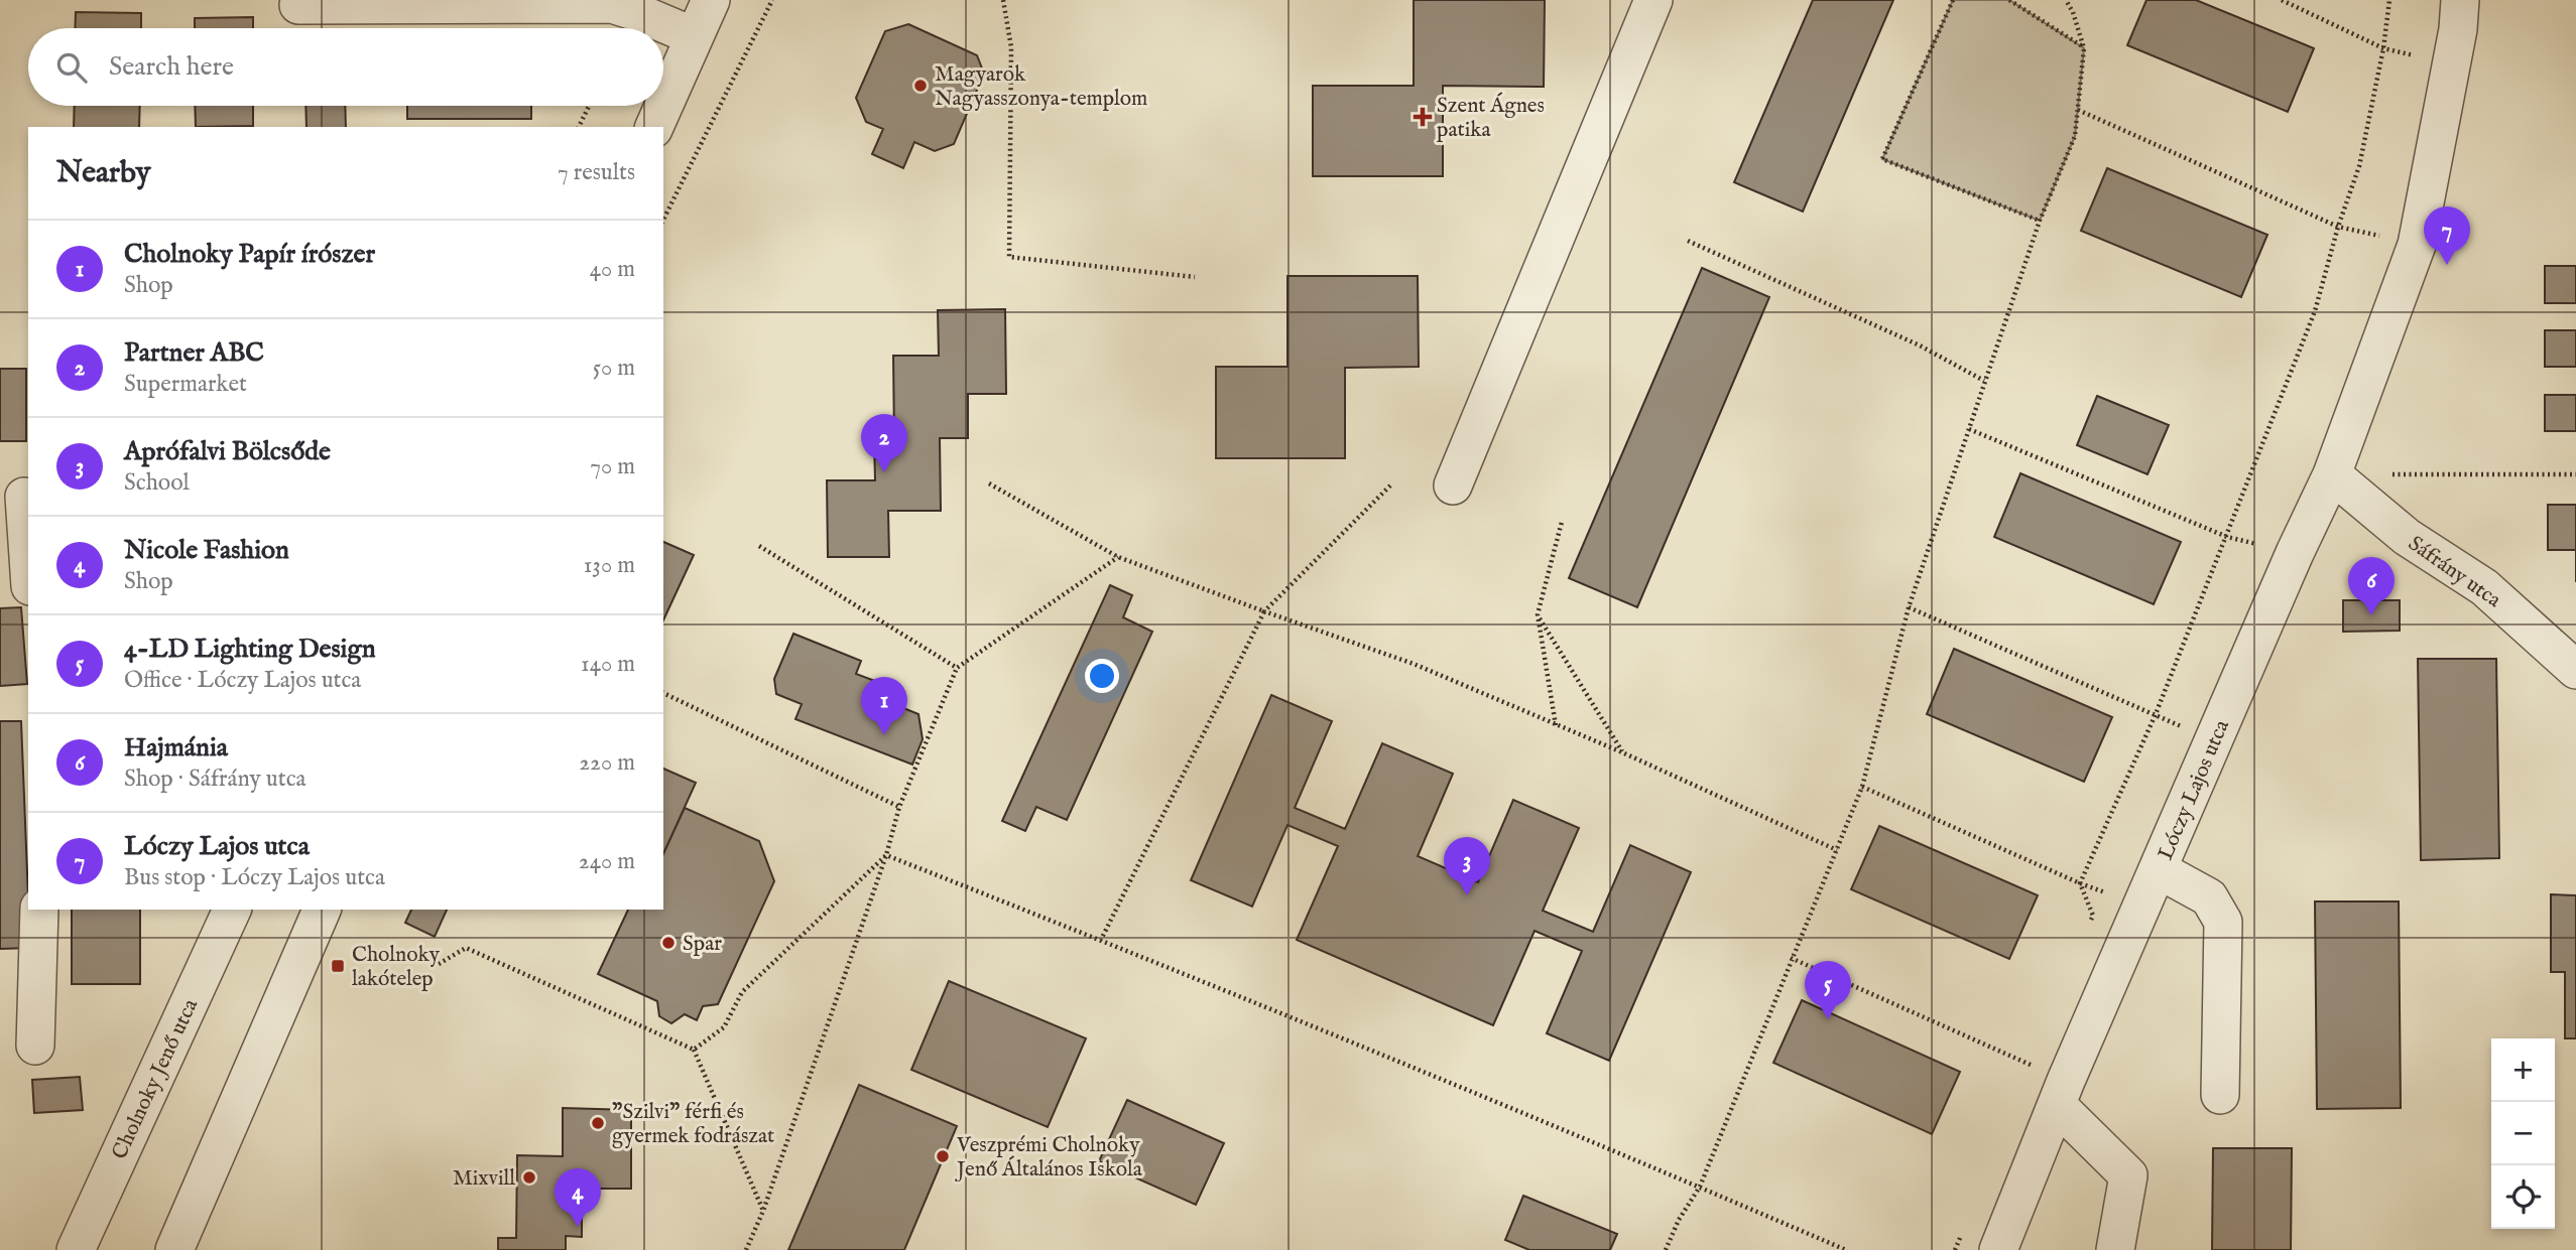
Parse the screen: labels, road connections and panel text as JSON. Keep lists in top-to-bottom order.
{
  "streets": {
    "street": ["Sáfrány utca", "Lóczy Lajos utca", "Cholnoky Jenő utca"]
  },
  "crossings": [
    ["Sáfrány utca", "Lóczy Lajos utca"]
  ],
  "places": {
    "other": [
      "Magyarok Nagyasszonya-templom",
      "Spar",
      "\"Szilvi\" férfi és gyermek fodrászat",
      "Veszprémi Cholnoky Jenő Általános Iskola",
      "Mixvill"
    ],
    "health": ["Szent Ágnes patika"],
    "transit": ["Cholnoky lakótelep"]
  },
  "page": {
    "search": "Search here",
    "heading": ["Nearby", "7 results"],
    "pins": [
      "7",
      "2",
      "6",
      "1",
      "3",
      "5",
      "4"
    ],
    "list": [
      {
        "mark": "1",
        "name": "Cholnoky Papír írószer",
        "note": "Shop",
        "value": "40 m"
      },
      {
        "mark": "2",
        "name": "Partner ABC",
        "note": "Supermarket",
        "value": "50 m"
      },
      {
        "mark": "3",
        "name": "Aprófalvi Bölcsőde",
        "note": "School",
        "value": "70 m"
      },
      {
        "mark": "4",
        "name": "Nicole Fashion",
        "note": "Shop",
        "value": "130 m"
      },
      {
        "mark": "5",
        "name": "4-LD Lighting Design",
        "note": "Office · Lóczy Lajos utca",
        "value": "140 m"
      },
      {
        "mark": "6",
        "name": "Hajmánia",
        "note": "Shop · Sáfrány utca",
        "value": "220 m"
      },
      {
        "mark": "7",
        "name": "Lóczy Lajos utca",
        "note": "Bus stop · Lóczy Lajos utca",
        "value": "240 m"
      }
    ],
    "map_buttons": ["+", "−"]
  }
}
